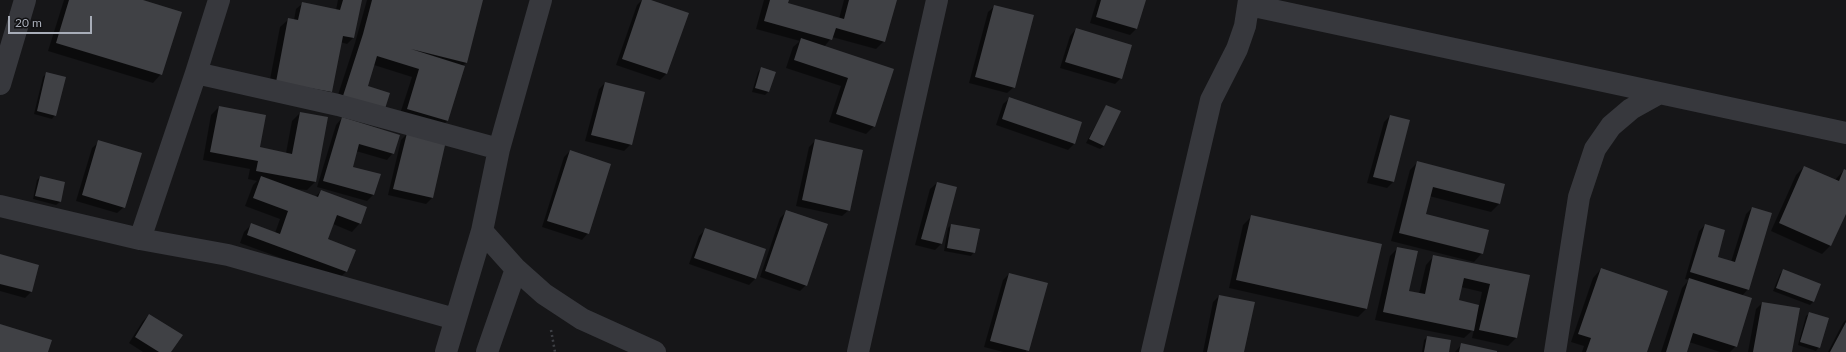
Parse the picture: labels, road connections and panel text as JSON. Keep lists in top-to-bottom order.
{
  "scale_bar": "20 m"
}
